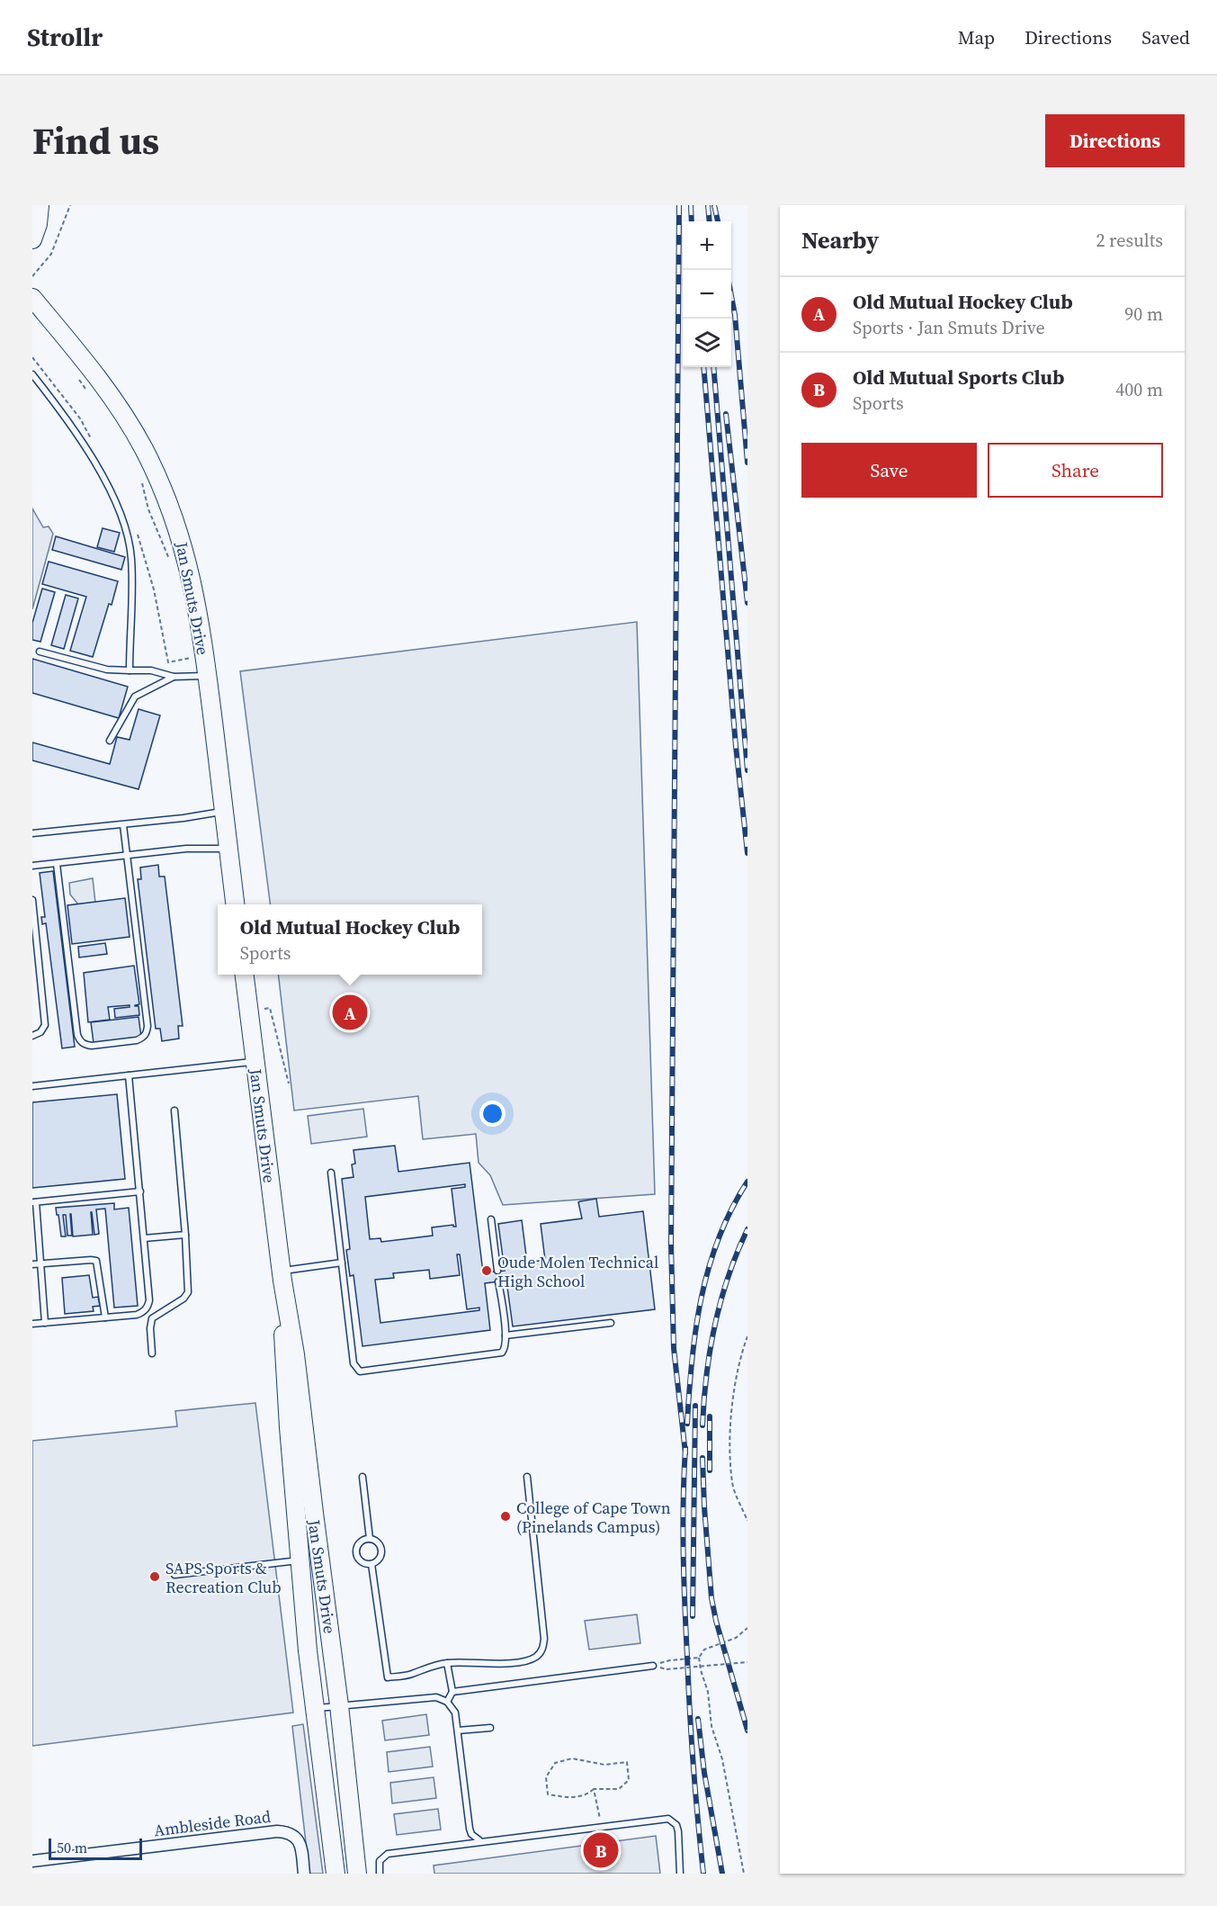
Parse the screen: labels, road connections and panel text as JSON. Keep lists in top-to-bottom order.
{
  "streets": {
    "main road": ["Jan Smuts Drive"],
    "street": ["Ambleside Road"]
  },
  "places": ["Oude Molen Technical High School", "College of Cape Town (Pinelands Campus)", "SAPS Sports & Recreation Club"],
  "scale_bar": "50 m",
  "page": {
    "header": "Strollr",
    "nav": ["Map", "Directions", "Saved"],
    "title": "Find us",
    "buttons": [
      "Directions",
      ["Save", "Share"]
    ],
    "heading": ["Nearby", "2 results"],
    "map_buttons": ["+", "−"],
    "list": [
      {
        "mark": "A",
        "name": "Old Mutual Hockey Club",
        "note": "Sports · Jan Smuts Drive",
        "value": "90 m"
      },
      {
        "mark": "B",
        "name": "Old Mutual Sports Club",
        "note": "Sports",
        "value": "400 m"
      }
    ],
    "popup": ["Old Mutual Hockey Club", "Sports"],
    "pins": ["A", "B"],
    "scale": "50 m"
  }
}
